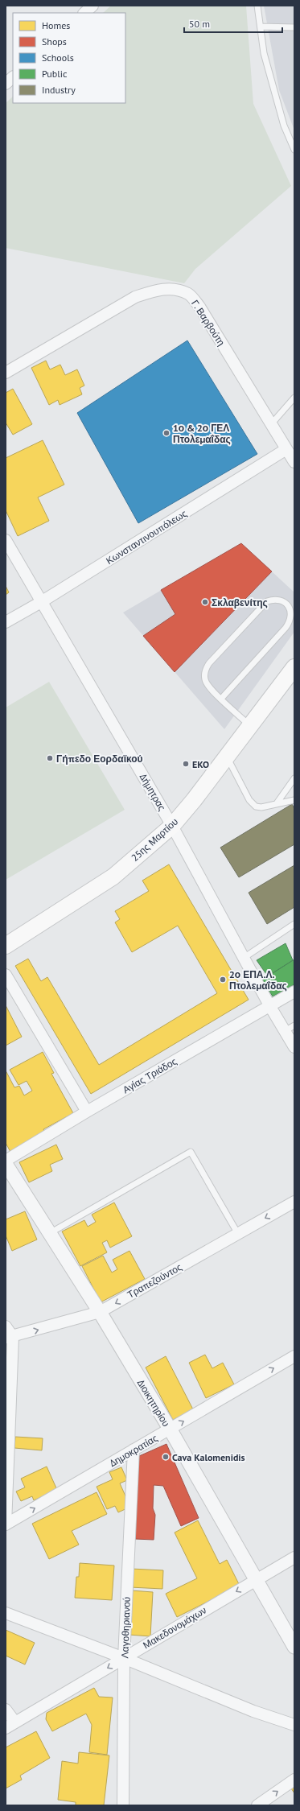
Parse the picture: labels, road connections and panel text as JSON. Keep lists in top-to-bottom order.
{
  "streets": {
    "main road": ["25ης Μαρτίου"],
    "street": [
      "Γ. Βαρβούτη",
      "Κωνσταντινουπόλεως",
      "Δήμητρας",
      "Αγίας Τριάδος",
      "Τραπεζούντος",
      "Διοικητηρίου",
      "Δημοκρατίας",
      "Λαγοθηριανού",
      "Μακεδονομάχων"
    ]
  },
  "crossings": [
    ["Γ. Βαρβούτη", "Κωνσταντινουπόλεως"],
    ["Κωνσταντινουπόλεως", "Δήμητρας"],
    ["Δήμητρας", "25ης Μαρτίου"],
    ["Δήμητρας", "Αγίας Τριάδος"],
    ["Τραπεζούντος", "Διοικητηρίου"],
    ["Διοικητηρίου", "Δημοκρατίας"],
    ["Διοικητηρίου", "Μακεδονομάχων"],
    ["Δημοκρατίας", "Λαγοθηριανού"],
    ["Λαγοθηριανού", "Μακεδονομάχων"]
  ],
  "one_way": ["Δημοκρατίας", "Μακεδονομάχων"],
  "places": [
    "1ο & 2ο ΓΕΛ Πτολεμαΐδας",
    "Σκλαβενίτης",
    "Γήπεδο Εορδαϊκού",
    "EKO",
    "2ο ΕΠΑ.Λ. Πτολεμαΐδας",
    "Cava Kalomenidis"
  ],
  "legend": [
    "Homes",
    "Shops",
    "Schools",
    "Public",
    "Industry"
  ],
  "scale_bar": "50 m"
}
